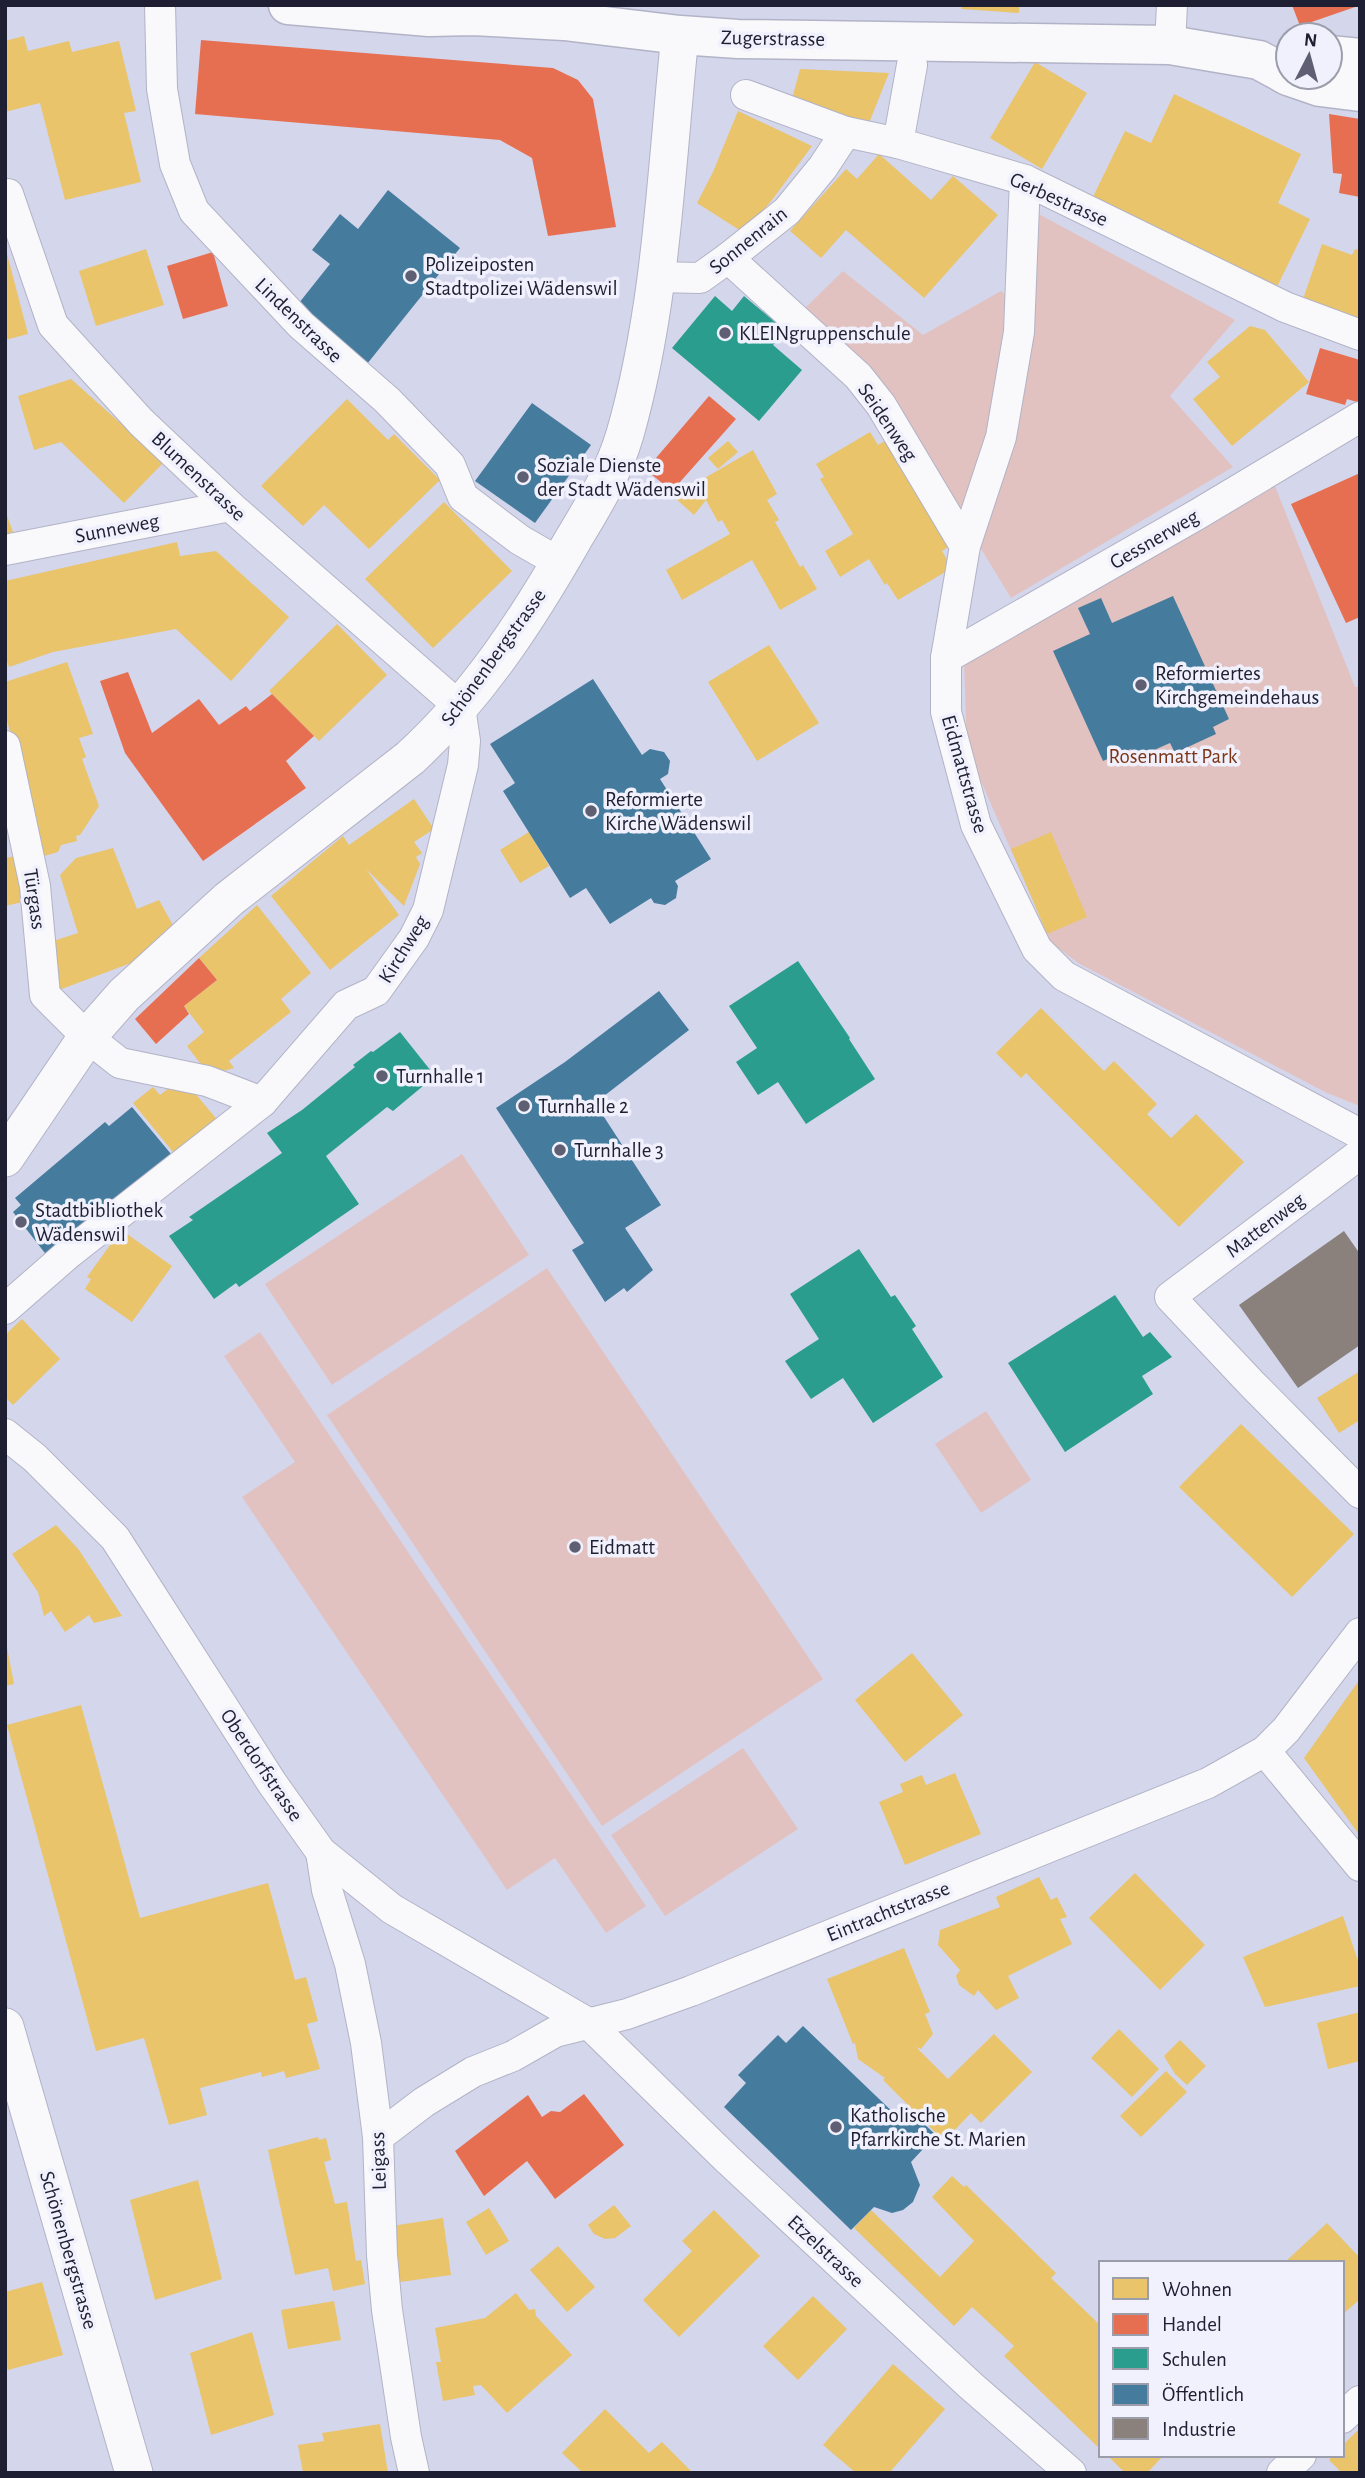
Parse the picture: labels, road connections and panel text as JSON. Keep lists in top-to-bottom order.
{
  "streets": {
    "main road": ["Zugerstrasse"],
    "street": [
      "Gerbestrasse",
      "Sonnenrain",
      "Lindenstrasse",
      "Seidenweg",
      "Blumenstrasse",
      "Sunneweg",
      "Gessnerweg",
      "Schönenbergstrasse",
      "Eidmattstrasse",
      "Türgass",
      "Kirchweg",
      "Mattenweg",
      "Oberdorfstrasse",
      "Eintrachtstrasse",
      "Leigass",
      "Etzelstrasse"
    ]
  },
  "crossings": [
    ["Zugerstrasse", "Schönenbergstrasse"],
    ["Gerbestrasse", "Sonnenrain"],
    ["Gerbestrasse", "Eidmattstrasse"],
    ["Sonnenrain", "Seidenweg"],
    ["Sonnenrain", "Schönenbergstrasse"],
    ["Lindenstrasse", "Schönenbergstrasse"],
    ["Seidenweg", "Eidmattstrasse"],
    ["Blumenstrasse", "Sunneweg"],
    ["Blumenstrasse", "Schönenbergstrasse"],
    ["Blumenstrasse", "Kirchweg"],
    ["Gessnerweg", "Eidmattstrasse"],
    ["Schönenbergstrasse", "Türgass"],
    ["Schönenbergstrasse", "Kirchweg"],
    ["Oberdorfstrasse", "Eintrachtstrasse"],
    ["Oberdorfstrasse", "Leigass"],
    ["Oberdorfstrasse", "Etzelstrasse"],
    ["Eintrachtstrasse", "Leigass"],
    ["Eintrachtstrasse", "Etzelstrasse"]
  ],
  "parks": ["Rosenmatt Park"],
  "places": [
    "Polizeiposten Stadtpolizei Wädenswil",
    "KLEINgruppenschule",
    "Soziale Dienste der Stadt Wädenswil",
    "Reformiertes Kirchgemeindehaus",
    "Reformierte Kirche Wädenswil",
    "Turnhalle 1",
    "Turnhalle 2",
    "Turnhalle 3",
    "Stadtbibliothek Wädenswil",
    "Eidmatt",
    "Katholische Pfarrkirche St. Marien"
  ],
  "legend": [
    "Wohnen",
    "Handel",
    "Schulen",
    "Öffentlich",
    "Industrie"
  ],
  "north": "top"
}
